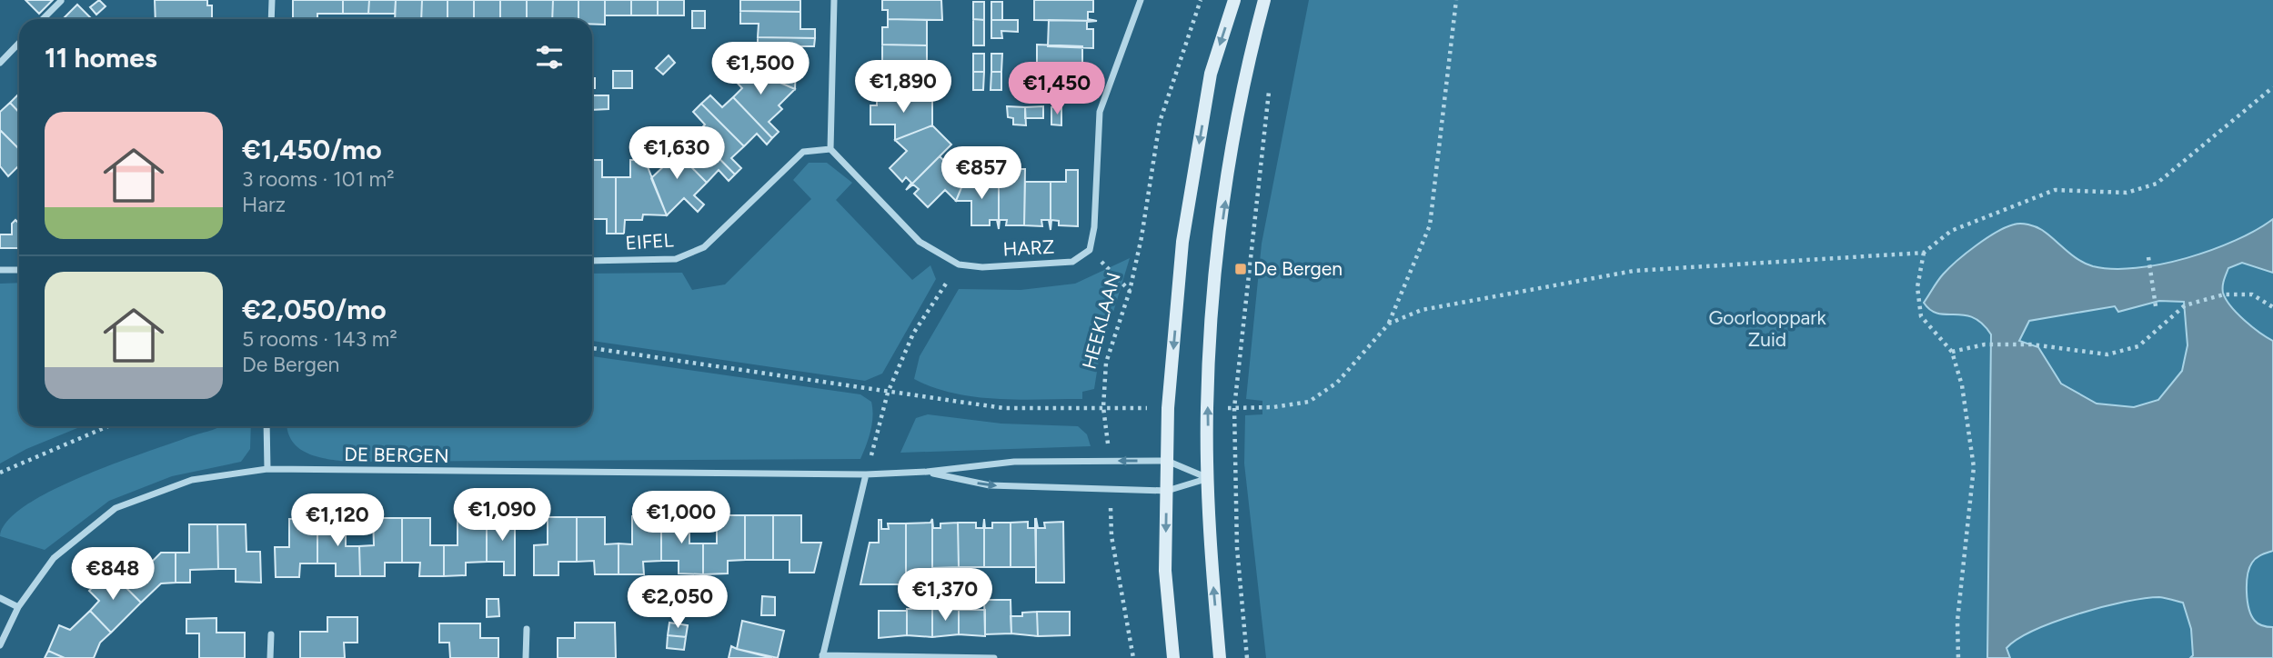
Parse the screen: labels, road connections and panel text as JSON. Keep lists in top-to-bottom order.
{
  "streets": {
    "street": ["EIFEL", "HARZ", "DE BERGEN"],
    "path": ["HEEKLAAN"]
  },
  "crossings": [
    ["EIFEL", "HARZ"],
    ["HEEKLAAN", "DE BERGEN"]
  ],
  "parks": ["Goorlooppark Zuid"],
  "places": {
    "transit": ["De Bergen"]
  },
  "page": {
    "heading": "11 homes",
    "price": [
      "€1,500",
      "€1,890",
      "€1,450",
      "€1,630",
      "€857",
      "€1,090",
      "€1,000",
      "€1,120",
      "€848",
      "€1,370",
      "€2,050"
    ],
    "list": [
      {
        "name": "€1,450/mo",
        "note": "3 rooms · 101 m² · Harz"
      },
      {
        "name": "€2,050/mo",
        "note": "5 rooms · 143 m² · De Bergen"
      }
    ]
  }
}
